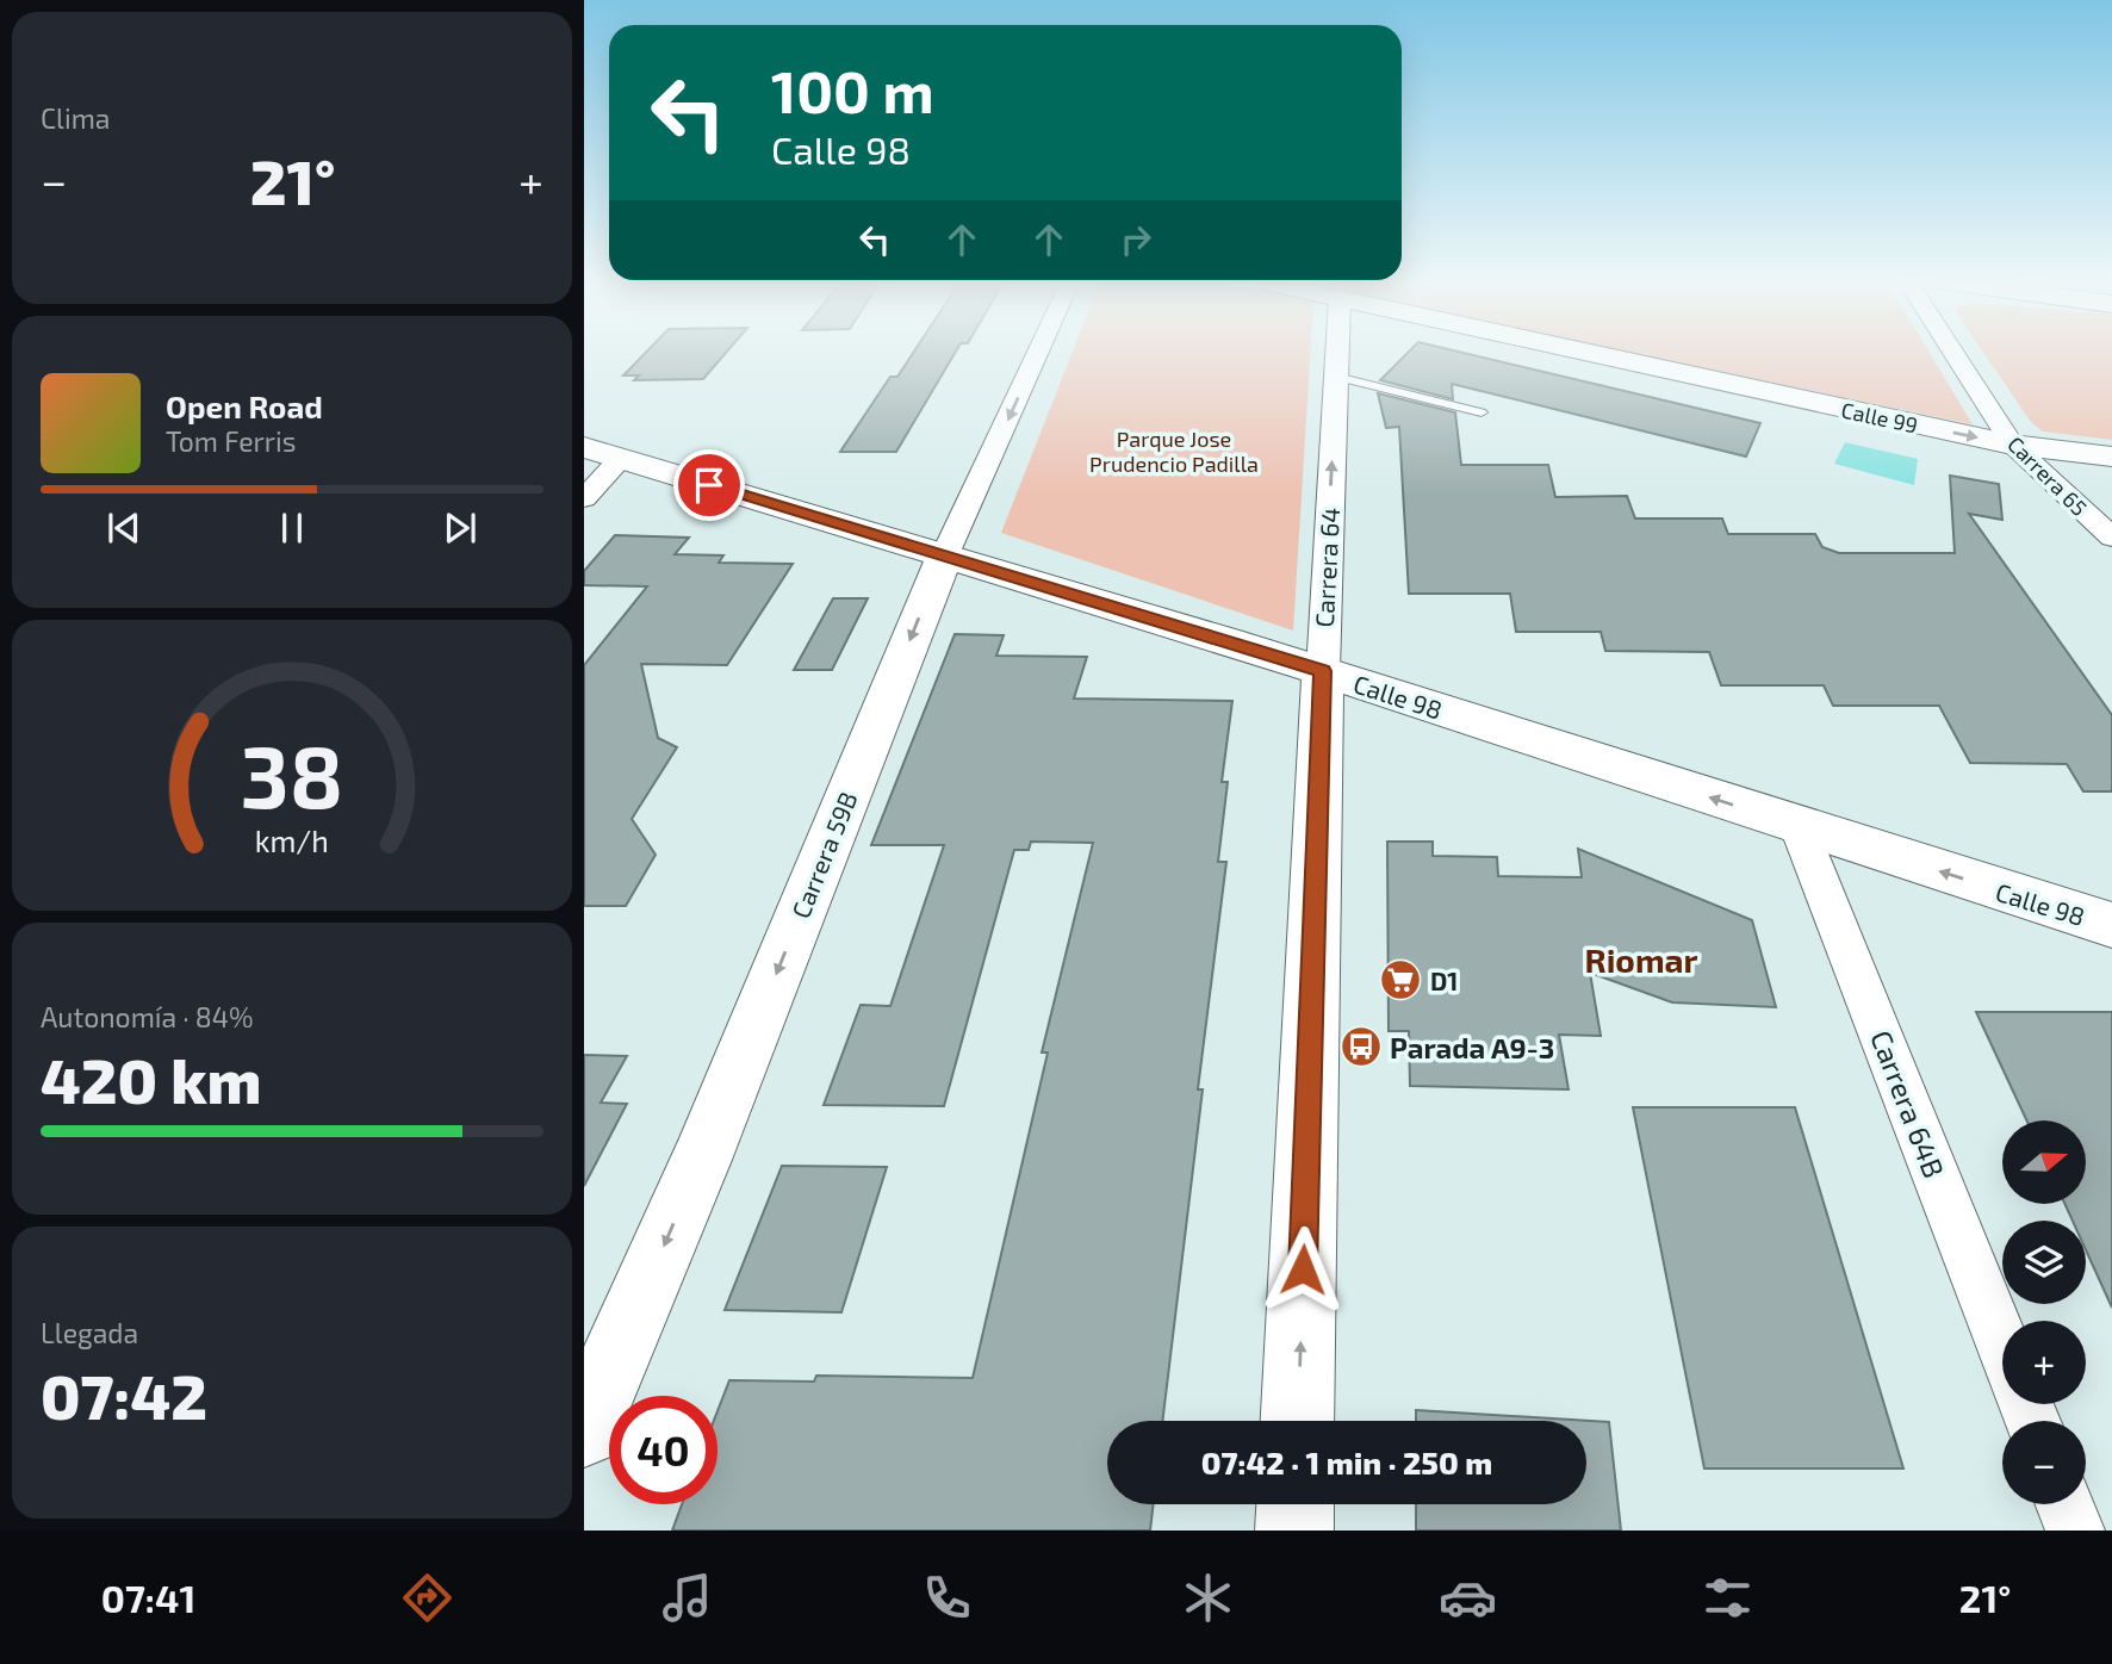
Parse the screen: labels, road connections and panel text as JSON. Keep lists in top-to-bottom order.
{
  "streets": {
    "street": [
      "Calle 99",
      "Carrera 65",
      "Carrera 64",
      "Calle 98",
      "Carrera 59B",
      "Carrera 64B"
    ]
  },
  "crossings": [
    ["Calle 99", "Carrera 65"],
    ["Carrera 64", "Calle 98"],
    ["Calle 98", "Carrera 59B"],
    ["Calle 98", "Carrera 64B"]
  ],
  "one_way": [
    "Calle 99",
    "Carrera 64",
    "Calle 98",
    "Carrera 59B"
  ],
  "districts": ["Riomar"],
  "parks": ["Parque Jose Prudencio Padilla"],
  "places": {
    "supermarket": ["D1"],
    "bus stop": ["Parada A9-3"]
  },
  "north": "right",
  "page": {
    "tile": [
      "Clima",
      ["Autonomía · 84%", "420 km"],
      ["Llegada", "07:42"]
    ],
    "turn": ["100 m", "Calle 98"],
    "heat": ["−", "21°", "+"],
    "song": ["Open Road", "Tom Ferris"],
    "map_buttons": ["+", "−"],
    "limit": "40",
    "trip": "07:42 · 1 min · 250 m",
    "tabs": ["07:41", "21°"],
    "gauge": ["38", "km/h"]
  }
}
